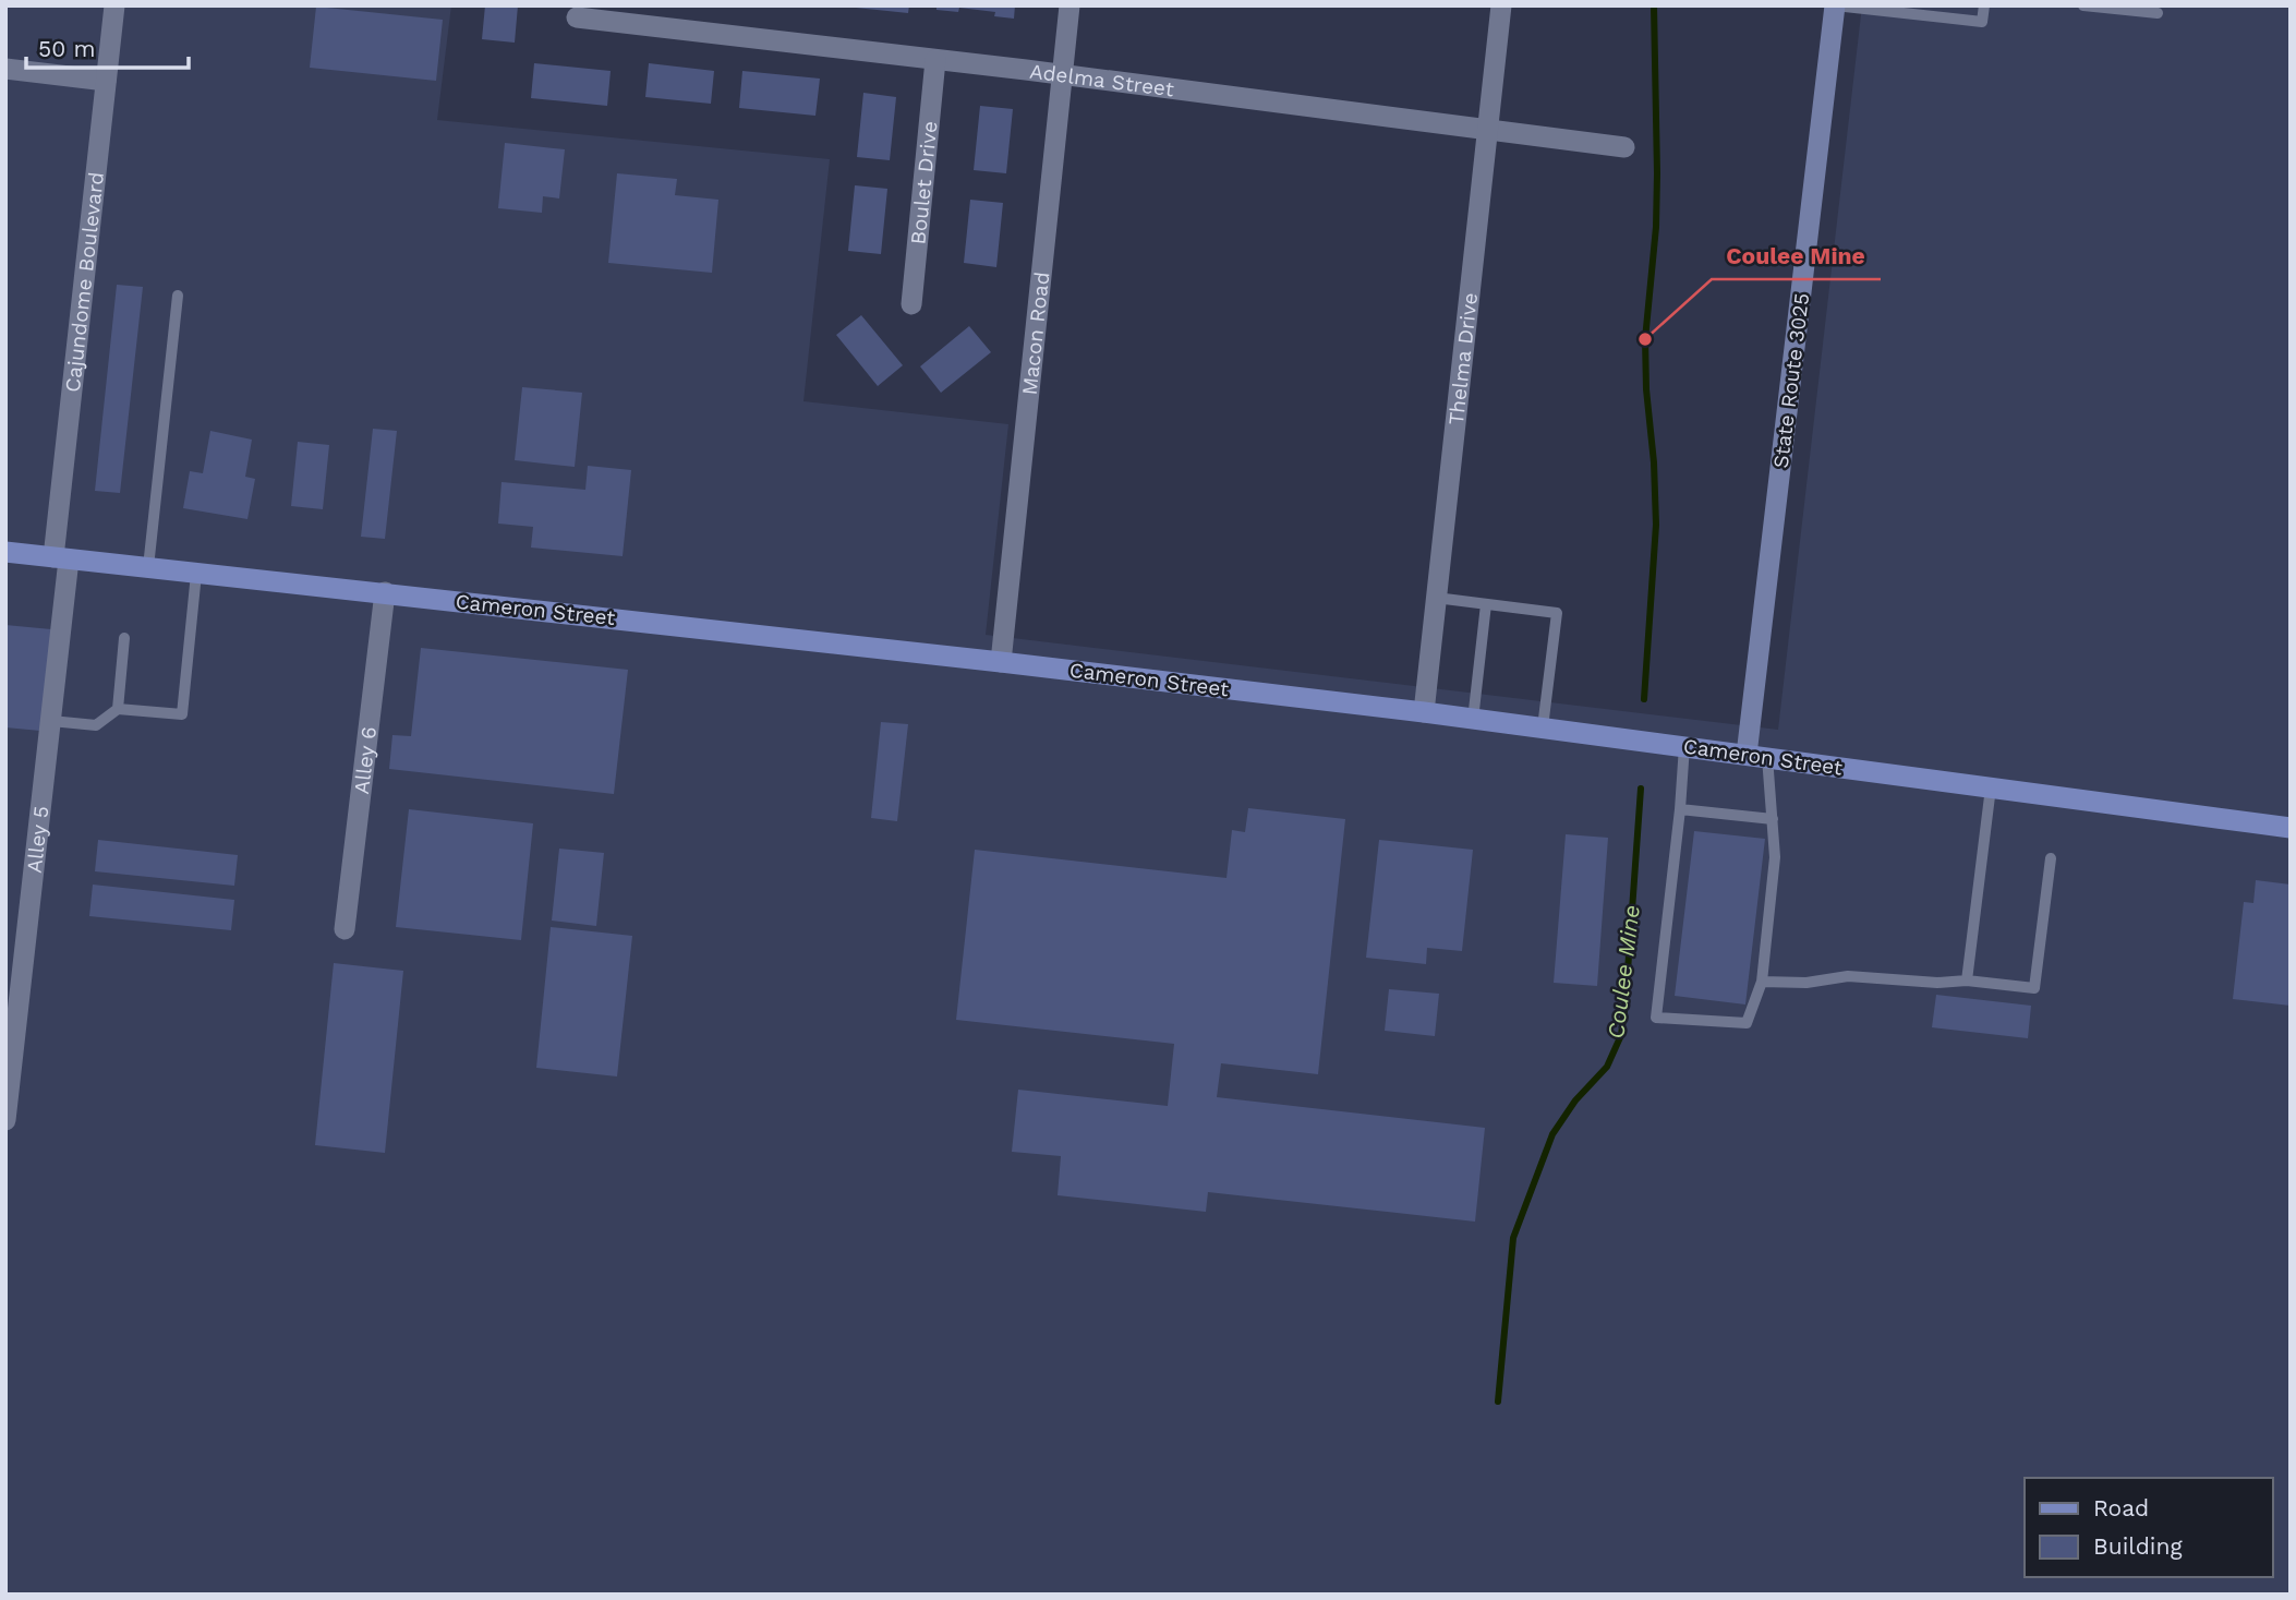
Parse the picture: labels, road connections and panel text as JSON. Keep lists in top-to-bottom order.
{
  "streets": {
    "main road": ["State Route 3025", "Cameron Street"],
    "street": [
      "Adelma Street",
      "Boulet Drive",
      "Cajundome Boulevard",
      "Macon Road",
      "Thelma Drive",
      "Alley 6",
      "Alley 5"
    ]
  },
  "crossings": [
    ["Adelma Street", "Boulet Drive"],
    ["Adelma Street", "Macon Road"],
    ["Adelma Street", "Thelma Drive"],
    ["Cajundome Boulevard", "Cameron Street"],
    ["Cajundome Boulevard", "Alley 5"],
    ["Macon Road", "Cameron Street"],
    ["Thelma Drive", "Cameron Street"],
    ["State Route 3025", "Cameron Street"],
    ["Cameron Street", "Alley 6"],
    ["Cameron Street", "Alley 5"]
  ],
  "water": ["Coulee Mine"],
  "places": ["Coulee Mine"],
  "legend": ["Road", "Building"],
  "scale_bar": "50 m"
}
